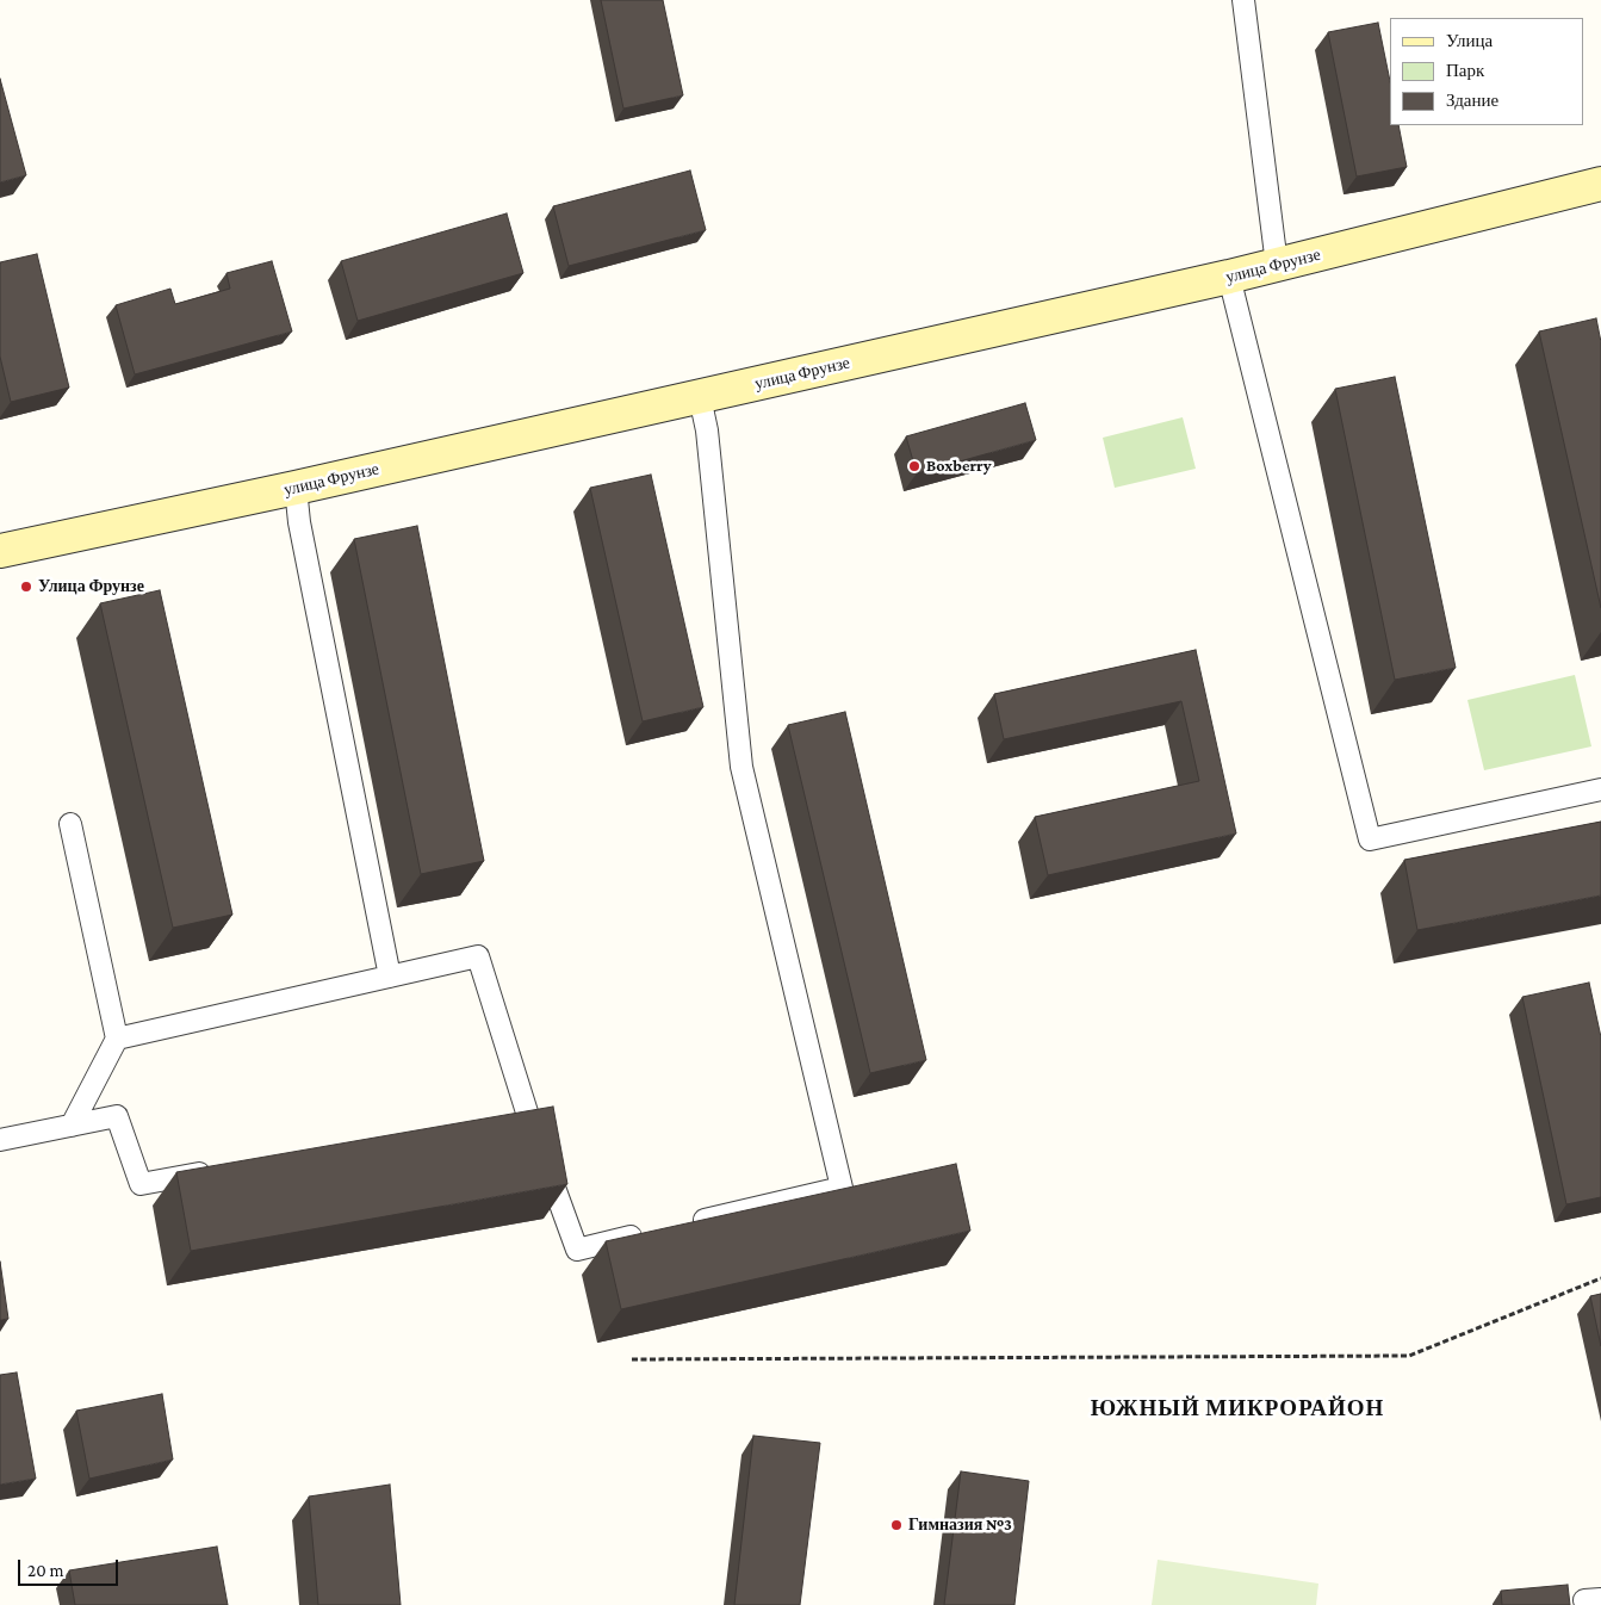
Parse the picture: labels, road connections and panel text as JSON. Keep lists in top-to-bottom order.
{
  "streets": {
    "main road": ["улица Фрунзе"]
  },
  "districts": ["ЮЖНЫЙ МИКРОРАЙОН"],
  "places": ["Boxberry", "Улица Фрунзе", "Гимназия №3"],
  "legend": ["Улица", "Парк", "Здание"],
  "scale_bar": "20 m"
}
